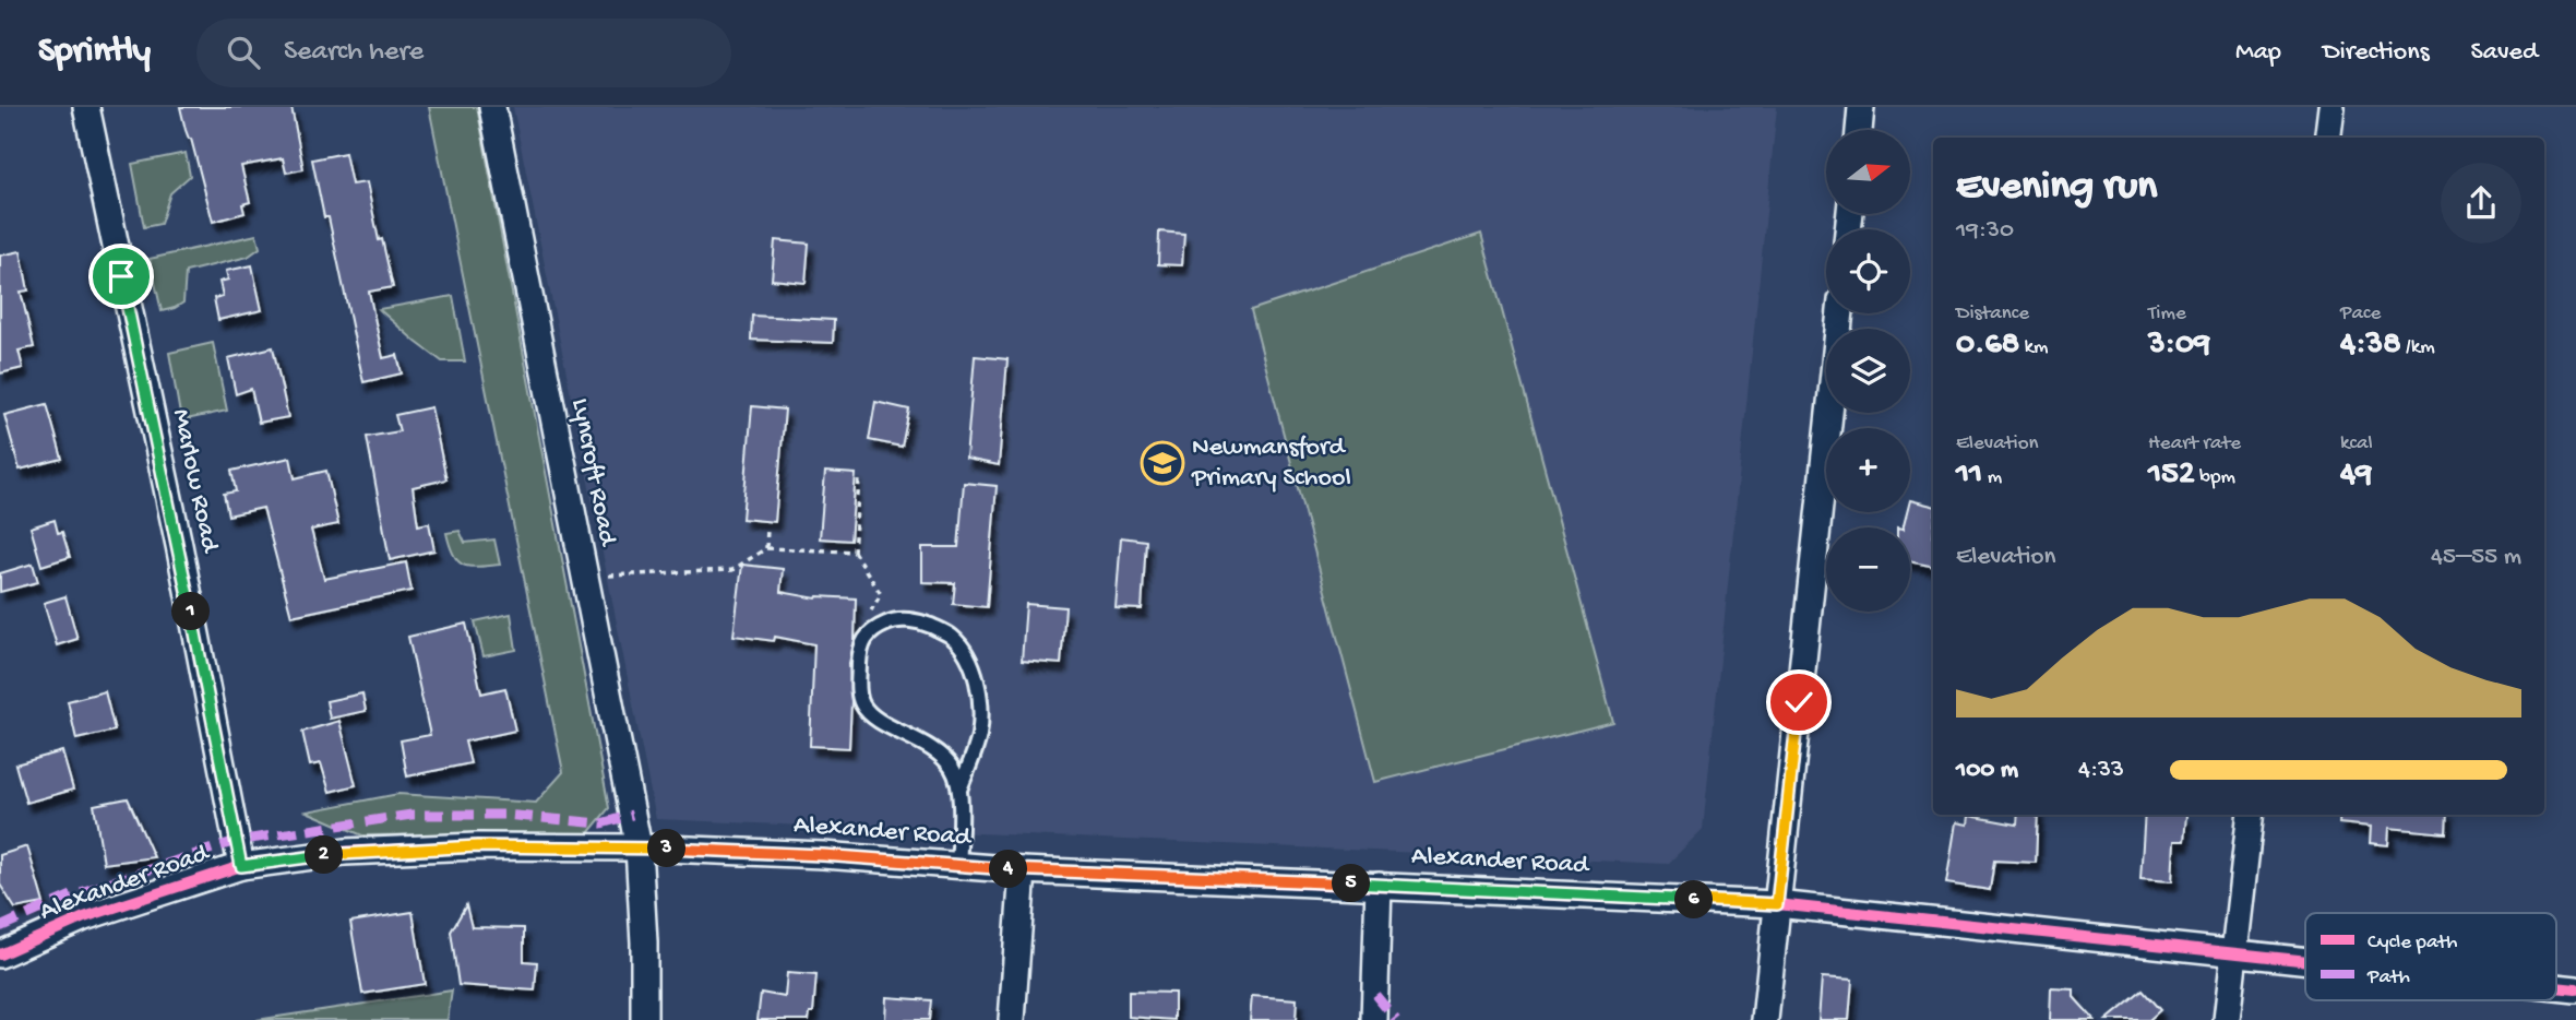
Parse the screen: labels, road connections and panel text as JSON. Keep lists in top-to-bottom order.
{
  "streets": {
    "street": ["Lyncroft Road", "Marlow Road", "Alexander Road"]
  },
  "crossings": [
    ["Lyncroft Road", "Alexander Road"],
    ["Marlow Road", "Alexander Road"]
  ],
  "places": {
    "school or university": ["Newmansford Primary School"]
  },
  "legend": ["Cycle path", "Path"],
  "north": "right",
  "page": {
    "header": "Sprintly",
    "search": "Search here",
    "nav": ["Map", "Directions", "Saved"],
    "map_buttons": ["+", "−"],
    "heading": ["Evening run", "19:30"],
    "stats": [
      ["Distance", "0.68 km"],
      ["Time", "3:09"],
      ["Pace", "4:38 /km"],
      ["Elevation", "11 m"],
      ["Heart rate", "152 bpm"],
      ["kcal", "49"]
    ],
    "chart": ["Elevation", "45–55 m"],
    "pins": [
      "1",
      "3",
      "2",
      "4",
      "5",
      "6"
    ],
    "list": [
      {
        "name": "100 m",
        "note": "4:33"
      }
    ]
  }
}
